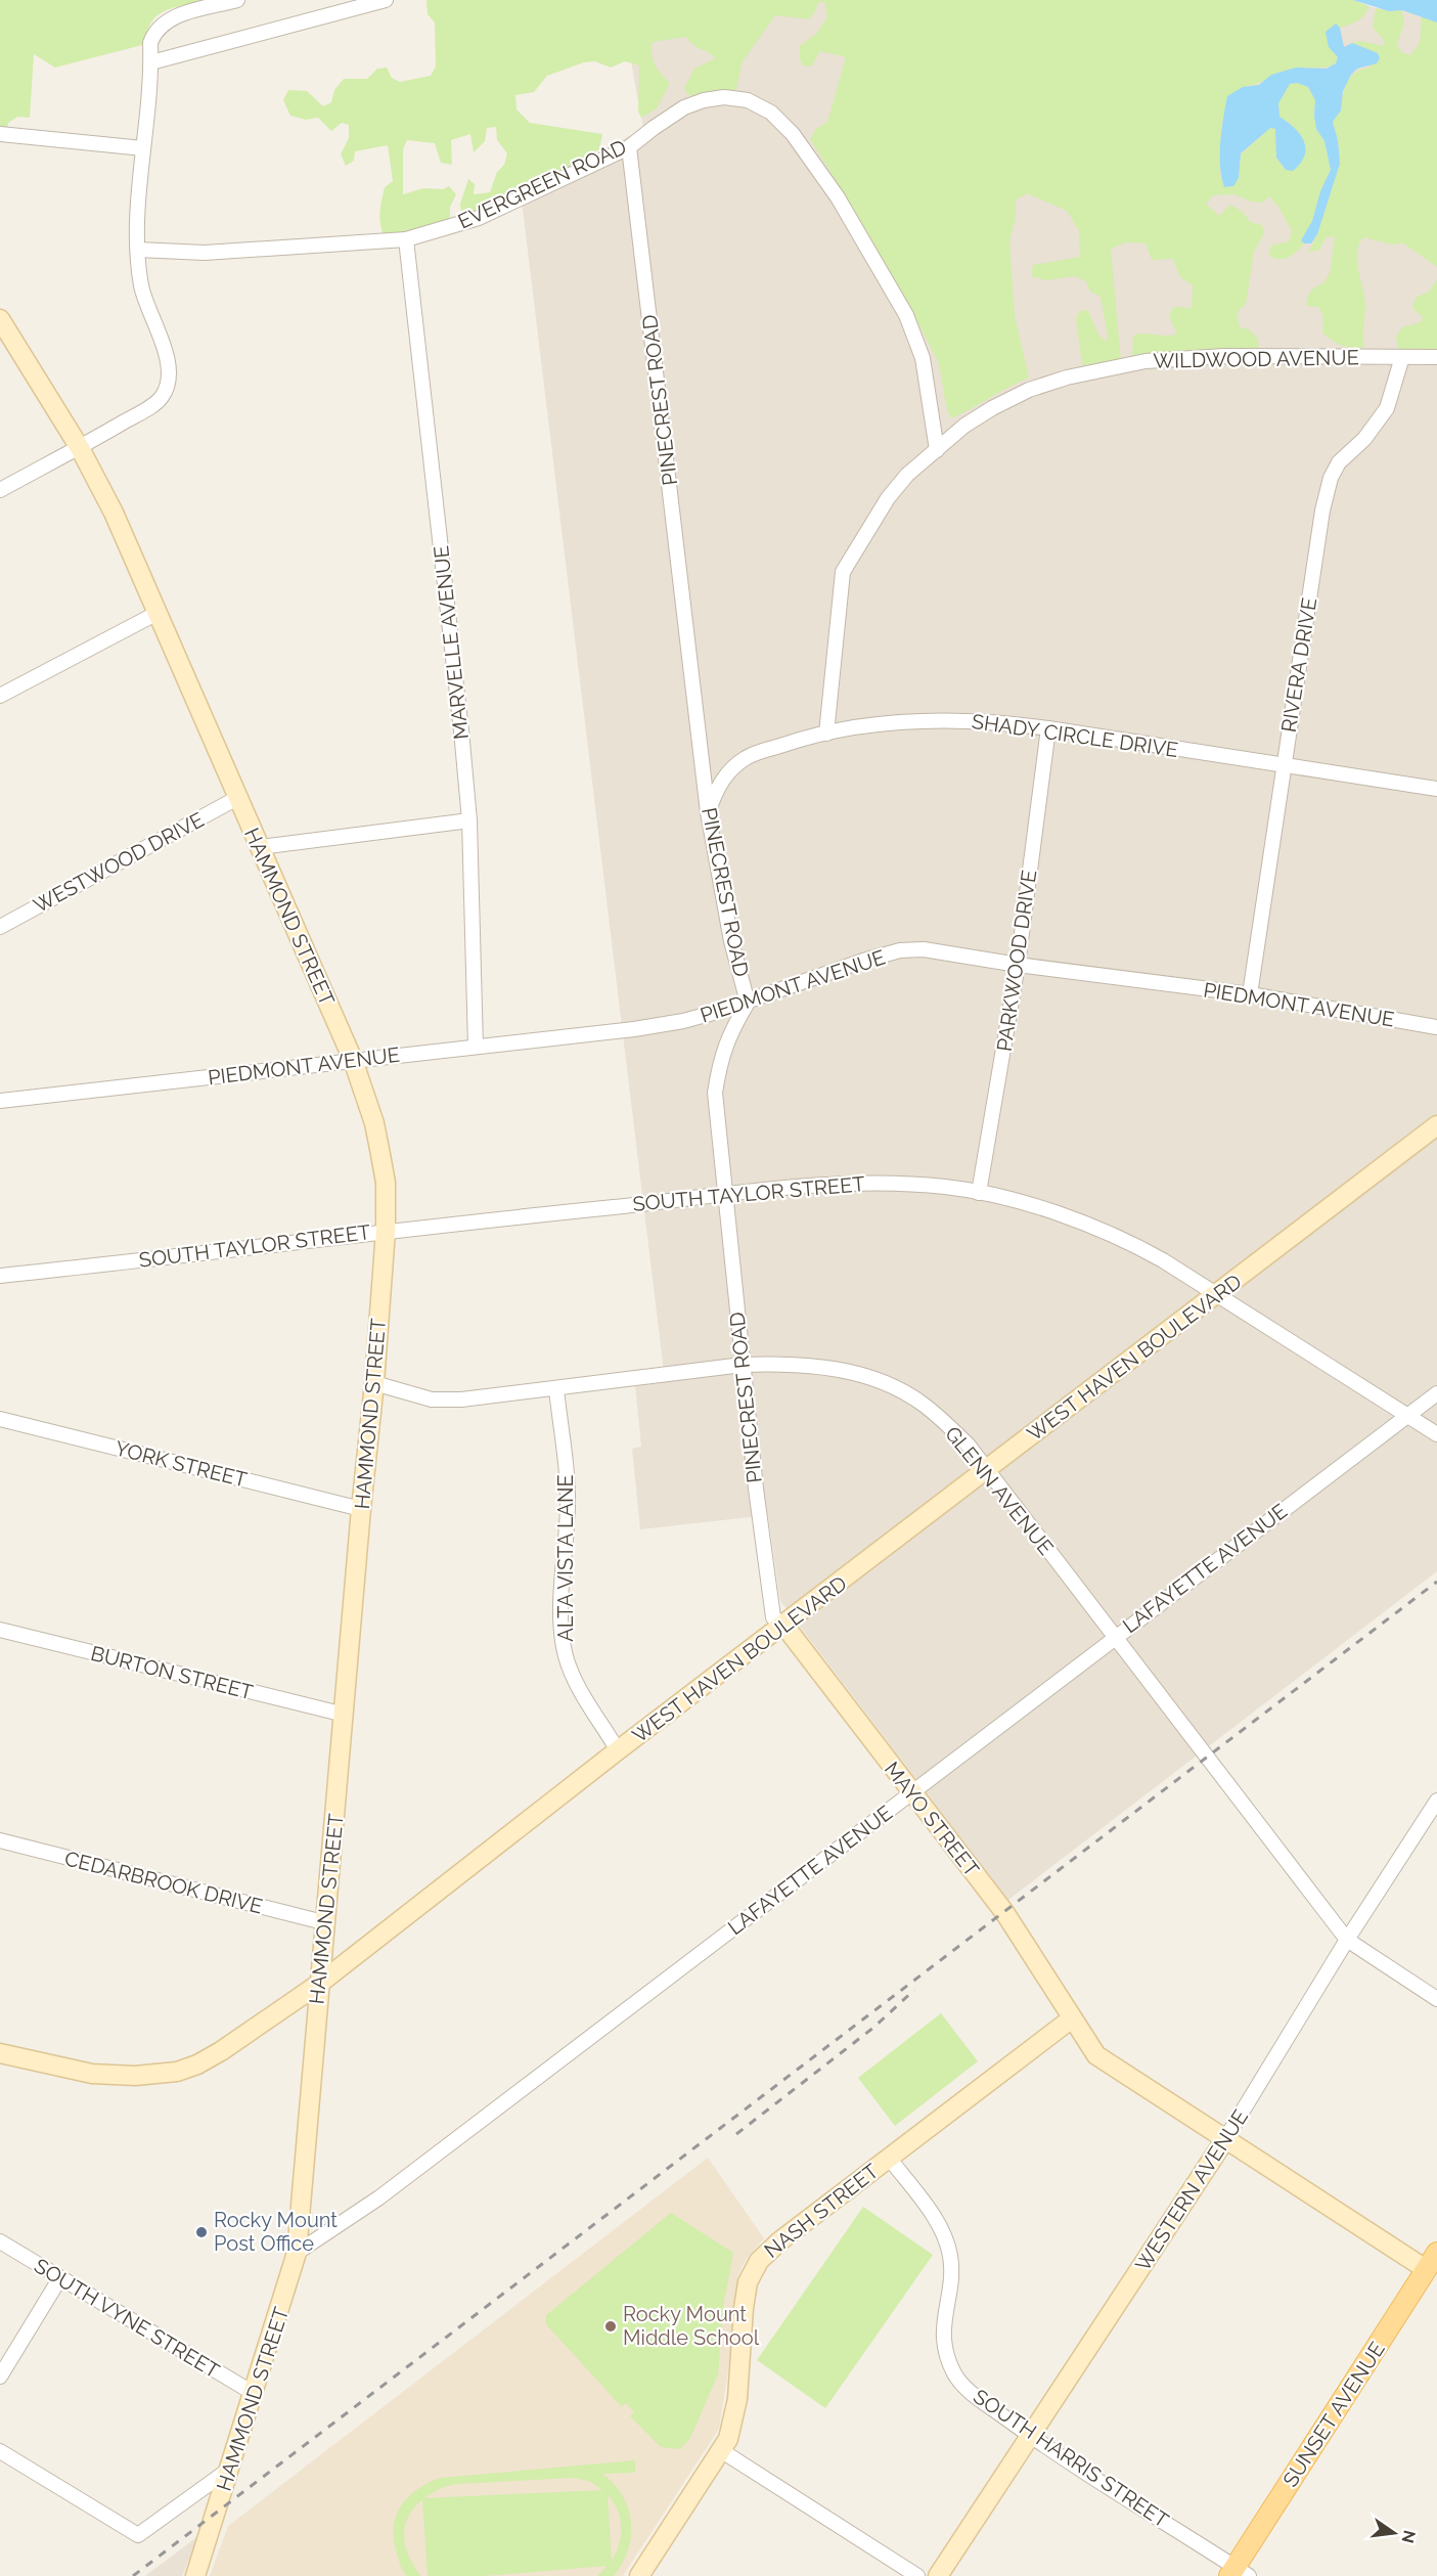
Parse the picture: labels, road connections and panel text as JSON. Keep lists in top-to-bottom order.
{
  "streets": {
    "main road": ["SUNSET AVENUE"],
    "street": [
      "EVERGREEN ROAD",
      "WILDWOOD AVENUE",
      "PINECREST ROAD",
      "MARVELLE AVENUE",
      "RIVERA DRIVE",
      "SHADY CIRCLE DRIVE",
      "WESTWOOD DRIVE",
      "HAMMOND STREET",
      "PARKWOOD DRIVE",
      "PIEDMONT AVENUE",
      "SOUTH TAYLOR STREET",
      "WEST HAVEN BOULEVARD",
      "YORK STREET",
      "GLENN AVENUE",
      "ALTA VISTA LANE",
      "LAFAYETTE AVENUE",
      "BURTON STREET",
      "MAYO STREET",
      "CEDARBROOK DRIVE",
      "WESTERN AVENUE",
      "NASH STREET",
      "SOUTH VYNE STREET",
      "SOUTH HARRIS STREET"
    ]
  },
  "crossings": [
    ["EVERGREEN ROAD", "WILDWOOD AVENUE"],
    ["EVERGREEN ROAD", "PINECREST ROAD"],
    ["EVERGREEN ROAD", "MARVELLE AVENUE"],
    ["WILDWOOD AVENUE", "RIVERA DRIVE"],
    ["WILDWOOD AVENUE", "SHADY CIRCLE DRIVE"],
    ["PINECREST ROAD", "SHADY CIRCLE DRIVE"],
    ["PINECREST ROAD", "PIEDMONT AVENUE"],
    ["PINECREST ROAD", "SOUTH TAYLOR STREET"],
    ["PINECREST ROAD", "WEST HAVEN BOULEVARD"],
    ["PINECREST ROAD", "GLENN AVENUE"],
    ["PINECREST ROAD", "MAYO STREET"],
    ["MARVELLE AVENUE", "PIEDMONT AVENUE"],
    ["RIVERA DRIVE", "SHADY CIRCLE DRIVE"],
    ["RIVERA DRIVE", "PIEDMONT AVENUE"],
    ["SHADY CIRCLE DRIVE", "PARKWOOD DRIVE"],
    ["WESTWOOD DRIVE", "HAMMOND STREET"],
    ["HAMMOND STREET", "PIEDMONT AVENUE"],
    ["HAMMOND STREET", "SOUTH TAYLOR STREET"],
    ["HAMMOND STREET", "WEST HAVEN BOULEVARD"],
    ["HAMMOND STREET", "YORK STREET"],
    ["HAMMOND STREET", "GLENN AVENUE"],
    ["HAMMOND STREET", "LAFAYETTE AVENUE"],
    ["HAMMOND STREET", "BURTON STREET"],
    ["HAMMOND STREET", "CEDARBROOK DRIVE"],
    ["HAMMOND STREET", "SOUTH VYNE STREET"],
    ["PARKWOOD DRIVE", "PIEDMONT AVENUE"],
    ["PARKWOOD DRIVE", "SOUTH TAYLOR STREET"],
    ["SOUTH TAYLOR STREET", "WEST HAVEN BOULEVARD"],
    ["SOUTH TAYLOR STREET", "LAFAYETTE AVENUE"],
    ["WEST HAVEN BOULEVARD", "GLENN AVENUE"],
    ["WEST HAVEN BOULEVARD", "ALTA VISTA LANE"],
    ["WEST HAVEN BOULEVARD", "MAYO STREET"],
    ["GLENN AVENUE", "ALTA VISTA LANE"],
    ["GLENN AVENUE", "LAFAYETTE AVENUE"],
    ["GLENN AVENUE", "WESTERN AVENUE"],
    ["LAFAYETTE AVENUE", "MAYO STREET"],
    ["MAYO STREET", "WESTERN AVENUE"],
    ["MAYO STREET", "NASH STREET"],
    ["MAYO STREET", "SUNSET AVENUE"],
    ["WESTERN AVENUE", "SOUTH HARRIS STREET"],
    ["NASH STREET", "SOUTH HARRIS STREET"],
    ["SUNSET AVENUE", "SOUTH HARRIS STREET"]
  ],
  "places": ["Rocky Mount Post Office", "Rocky Mount Middle School"],
  "north": "right"
}
